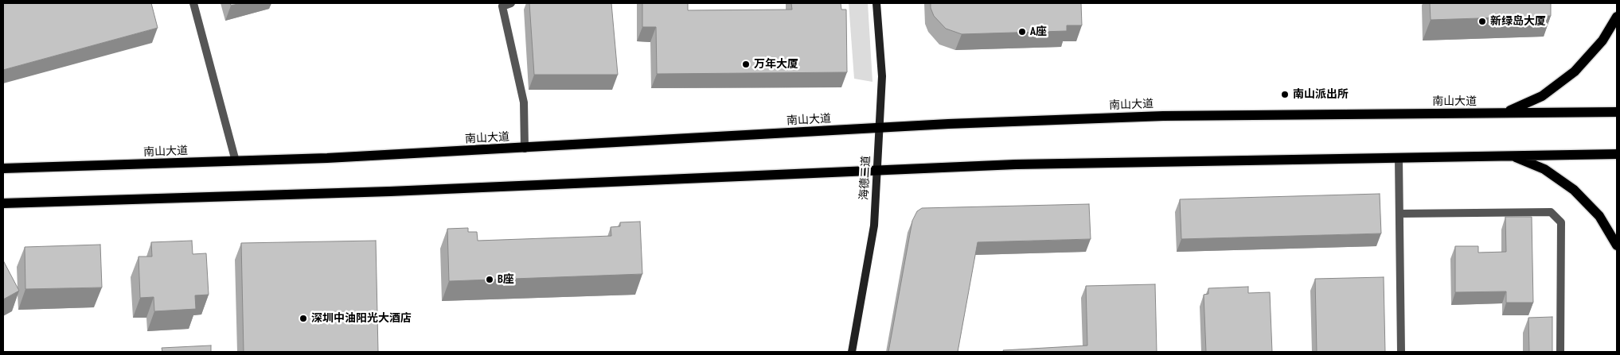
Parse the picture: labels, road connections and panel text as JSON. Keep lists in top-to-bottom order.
{
  "streets": {
    "main road": ["南山大道"],
    "street": ["海德二道"]
  },
  "crossings": [
    ["南山大道", "海德二道"]
  ],
  "places": [
    "新绿岛大厦",
    "A座",
    "万年大厦",
    "南山派出所",
    "B座",
    "深圳中油阳光大酒店"
  ]
}
